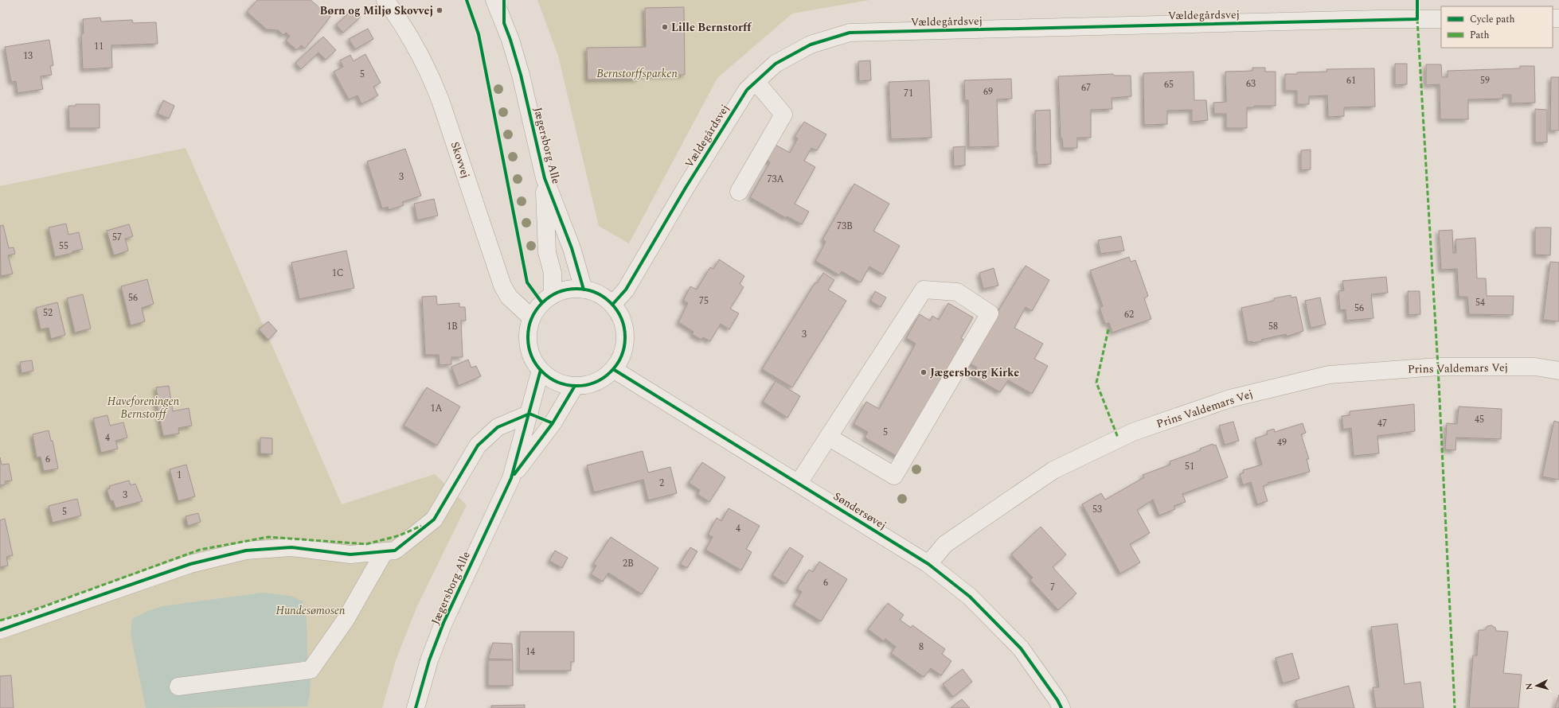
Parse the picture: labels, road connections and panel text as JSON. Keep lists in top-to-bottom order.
{
  "streets": {
    "street": [
      "Vældegårdsvej",
      "Jægersborg Alle",
      "Skovvej",
      "Prins Valdemars Vej",
      "Søndersøvej"
    ]
  },
  "crossings": [
    ["Vældegårdsvej", "Jægersborg Alle"],
    ["Vældegårdsvej", "Skovvej"],
    ["Vældegårdsvej", "Søndersøvej"],
    ["Jægersborg Alle", "Skovvej"],
    ["Jægersborg Alle", "Søndersøvej"],
    ["Skovvej", "Søndersøvej"],
    ["Prins Valdemars Vej", "Søndersøvej"]
  ],
  "parks": ["Bernstorffsparken", "Haveforeningen Bernstorff", "Hundesømosen"],
  "places": ["Børn og Miljø Skovvej", "Lille Bernstorff", "Jægersborg Kirke"],
  "house_numbers": [
    "11",
    "13",
    "5",
    "61",
    "59",
    "63",
    "65",
    "67",
    "69",
    "71",
    "3",
    "73A",
    "73B",
    "57",
    "55",
    "1C",
    "56",
    "75",
    "54",
    "56",
    "52",
    "62",
    "1B",
    "58",
    "3",
    "1A",
    "45",
    "47",
    "5",
    "4",
    "49",
    "6",
    "51",
    "1",
    "2",
    "3",
    "53",
    "5",
    "4",
    "2B",
    "6",
    "7",
    "8",
    "14"
  ],
  "legend": ["Cycle path", "Path"],
  "north": "left"
}
